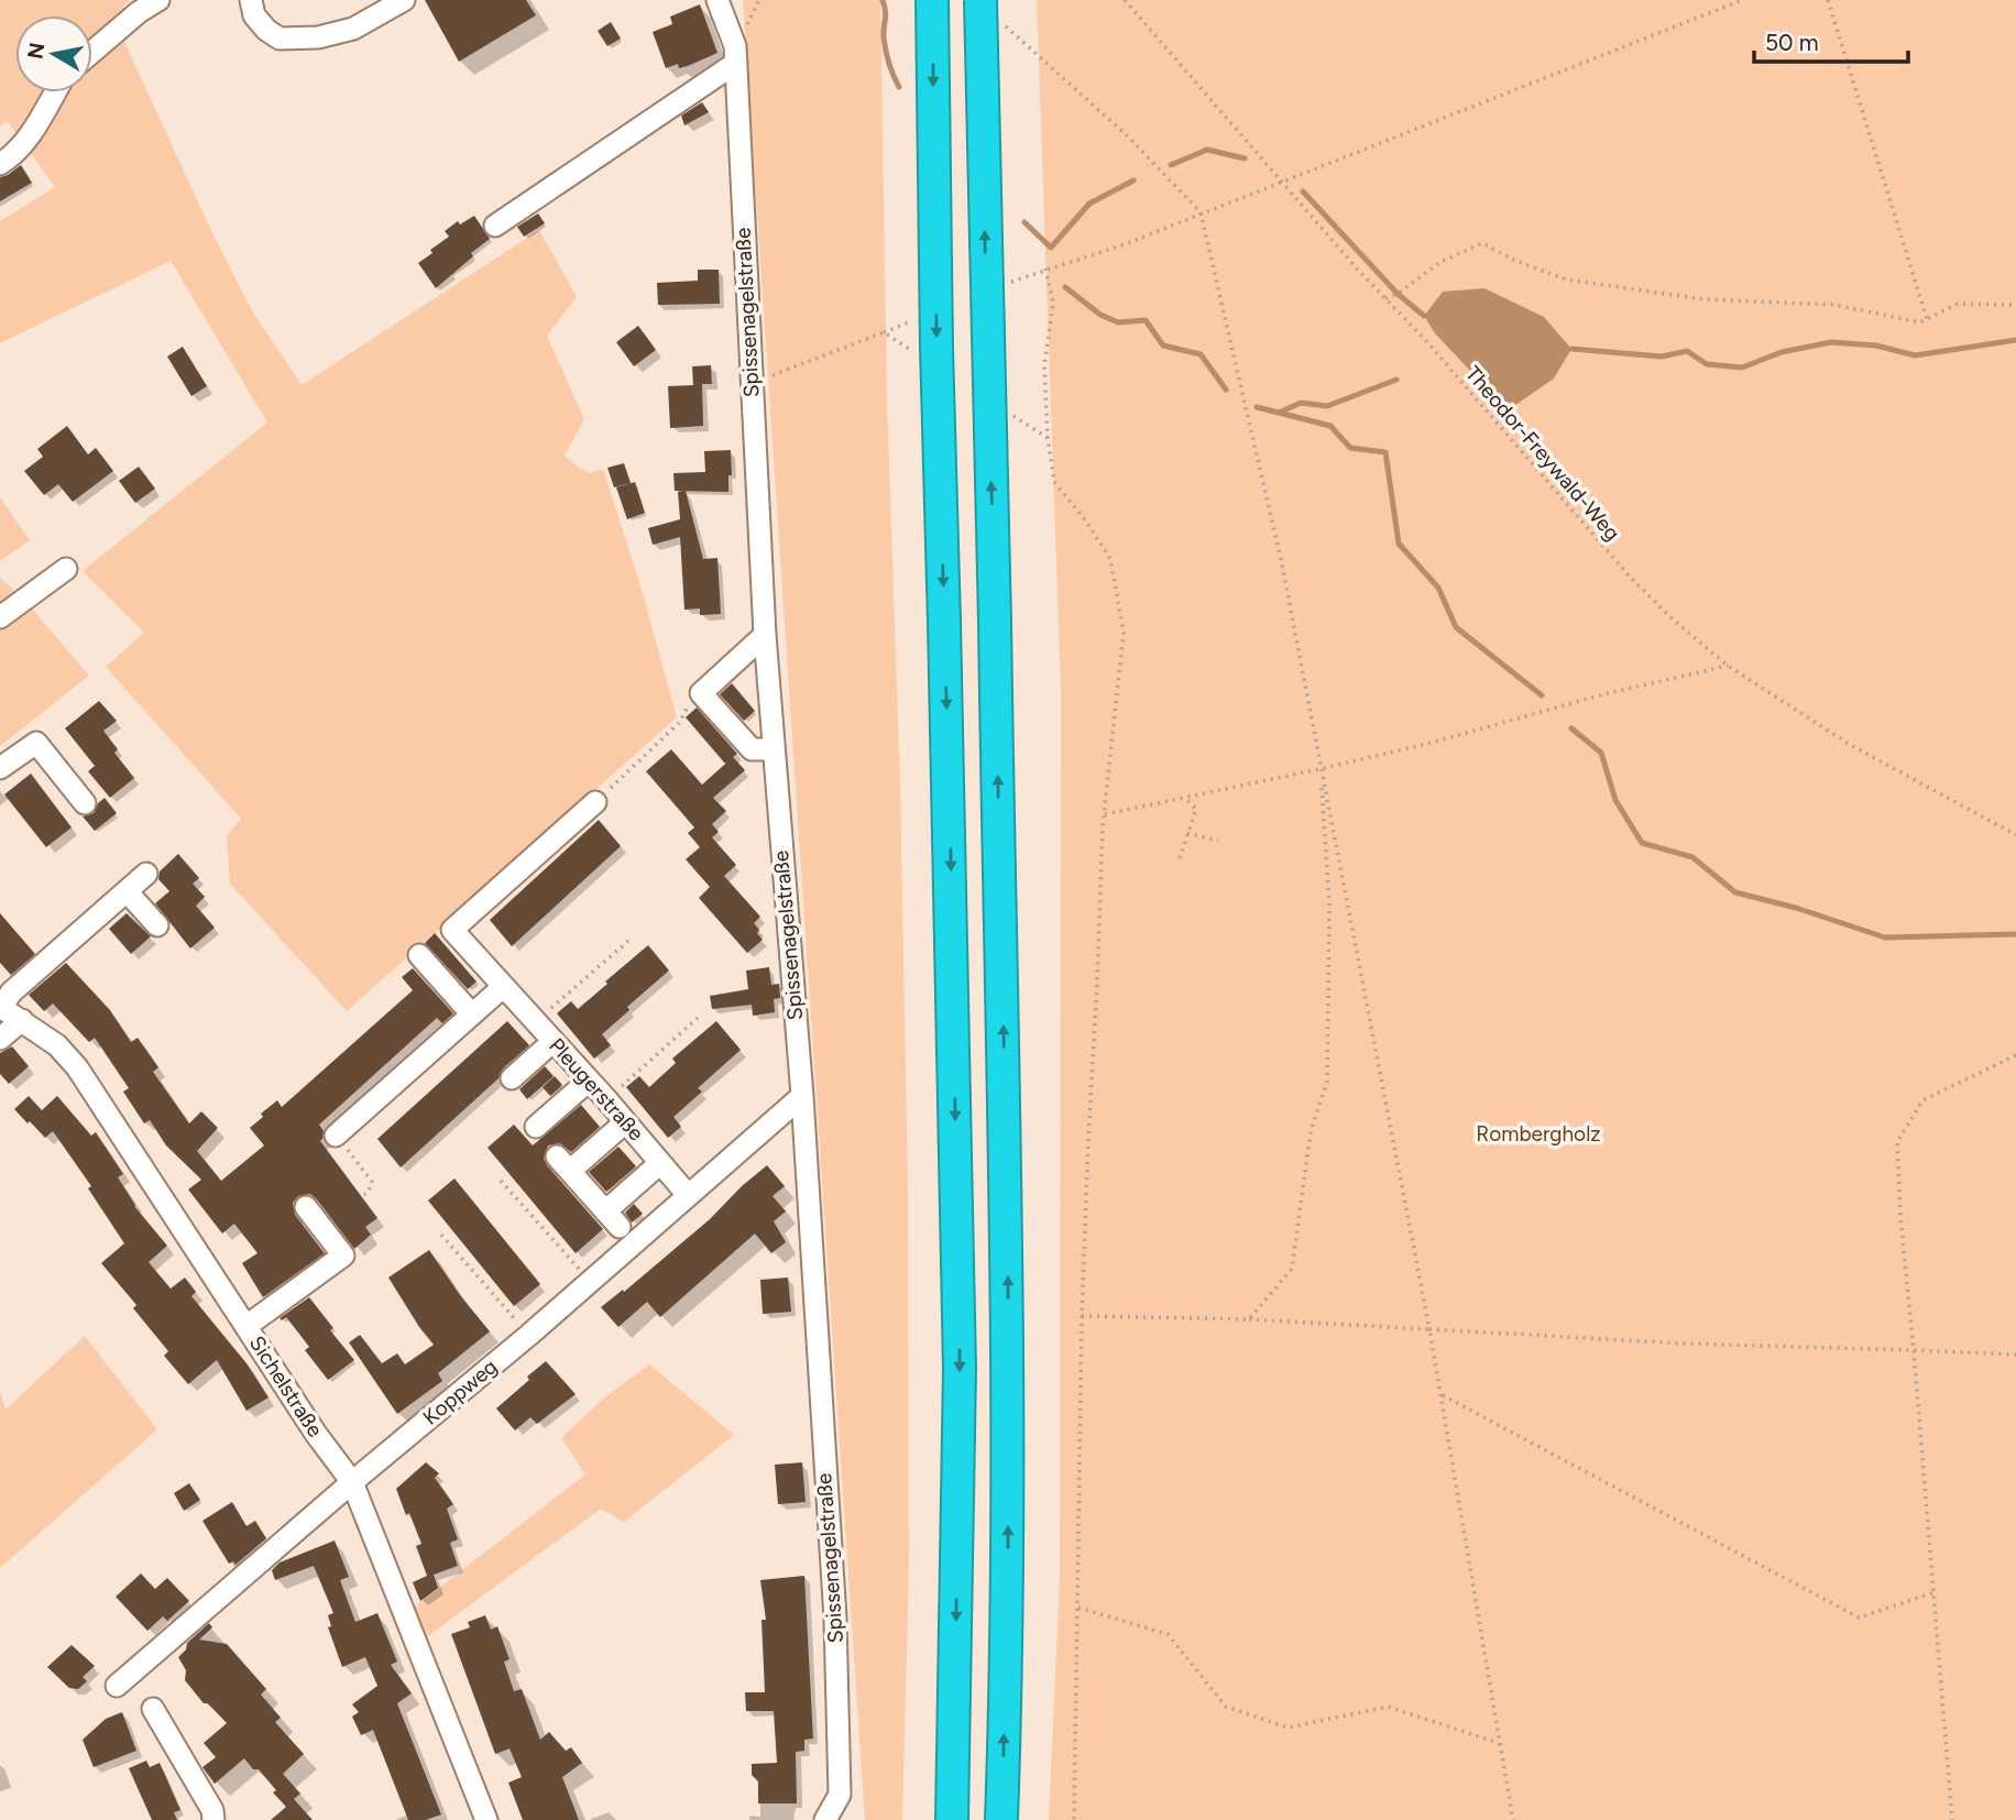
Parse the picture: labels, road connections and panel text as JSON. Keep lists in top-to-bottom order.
{
  "streets": {
    "street": [
      "Spissenagelstraße",
      "Pleugerstraße",
      "Sichelstraße",
      "Koppweg"
    ],
    "path": ["Theodor-Freywald-Weg"]
  },
  "crossings": [
    ["Spissenagelstraße", "Koppweg"],
    ["Pleugerstraße", "Koppweg"],
    ["Sichelstraße", "Koppweg"]
  ],
  "parks": ["Rombergholz"],
  "scale_bar": "50 m",
  "north": "left"
}
